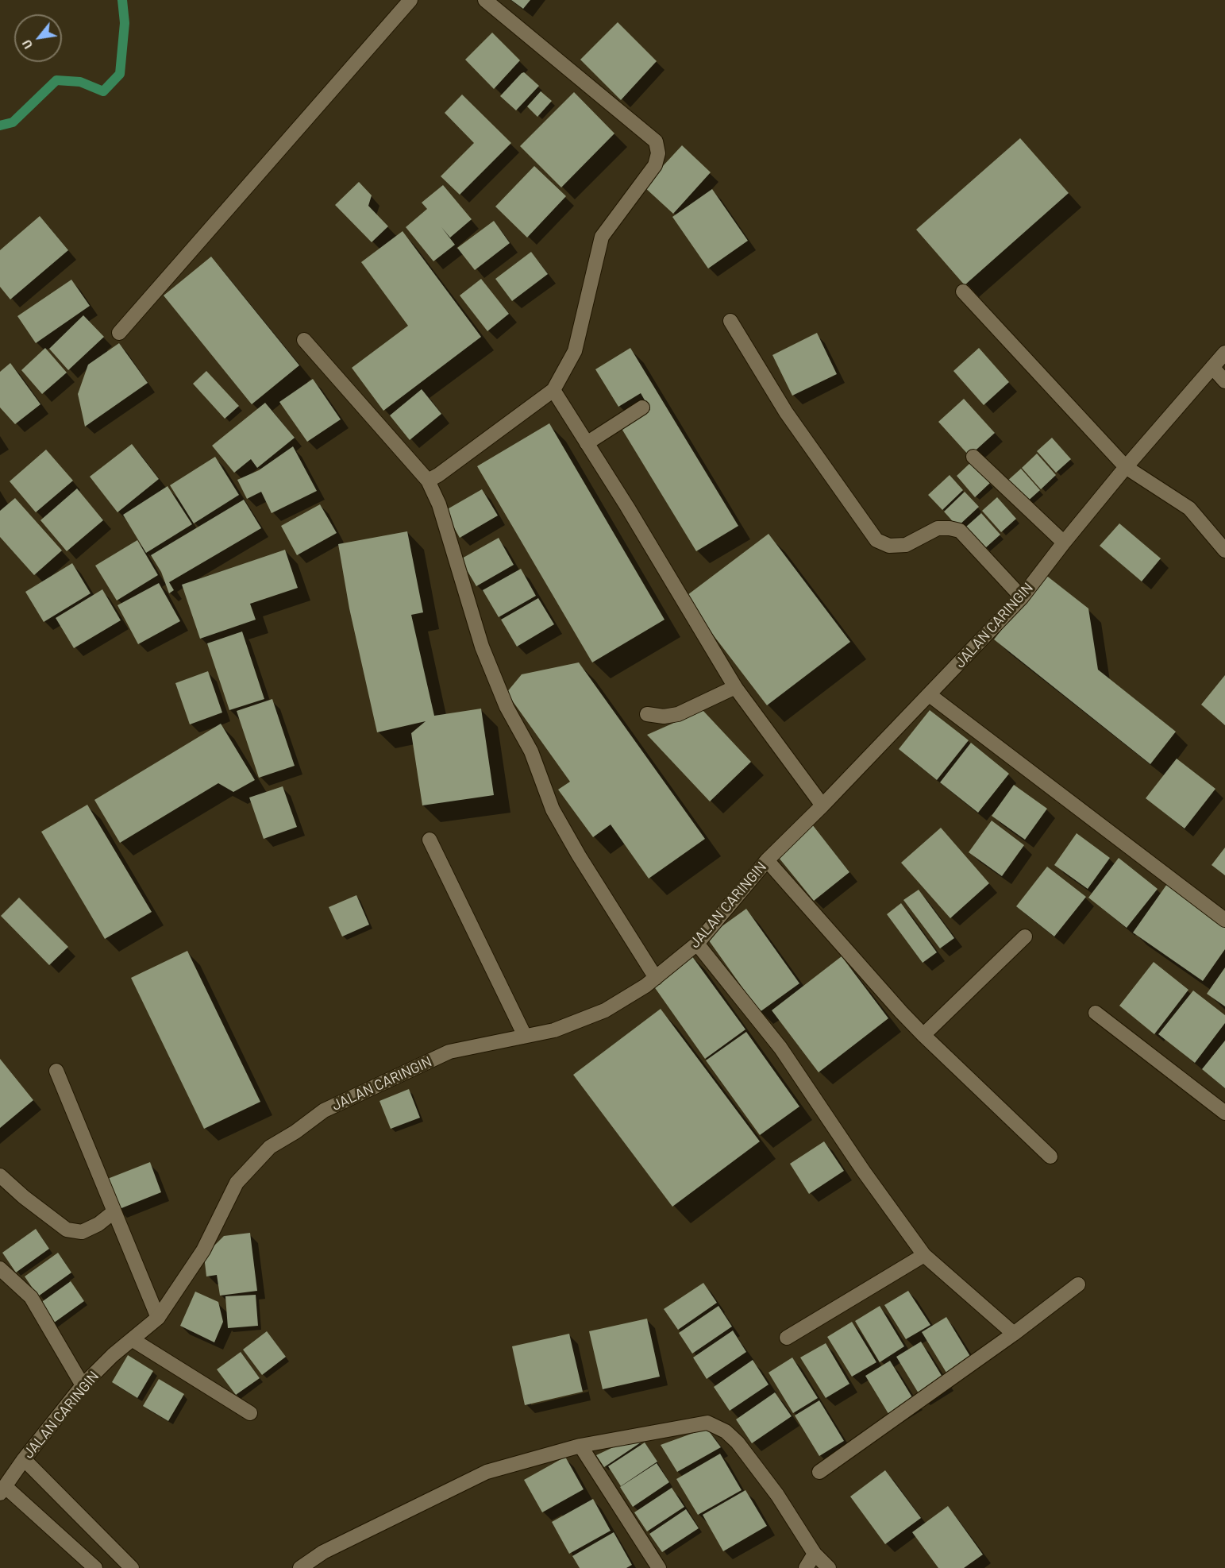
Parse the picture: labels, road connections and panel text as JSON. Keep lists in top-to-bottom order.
{
  "streets": {
    "street": ["JALAN CARINGIN"]
  },
  "north": "bottom left"
}
